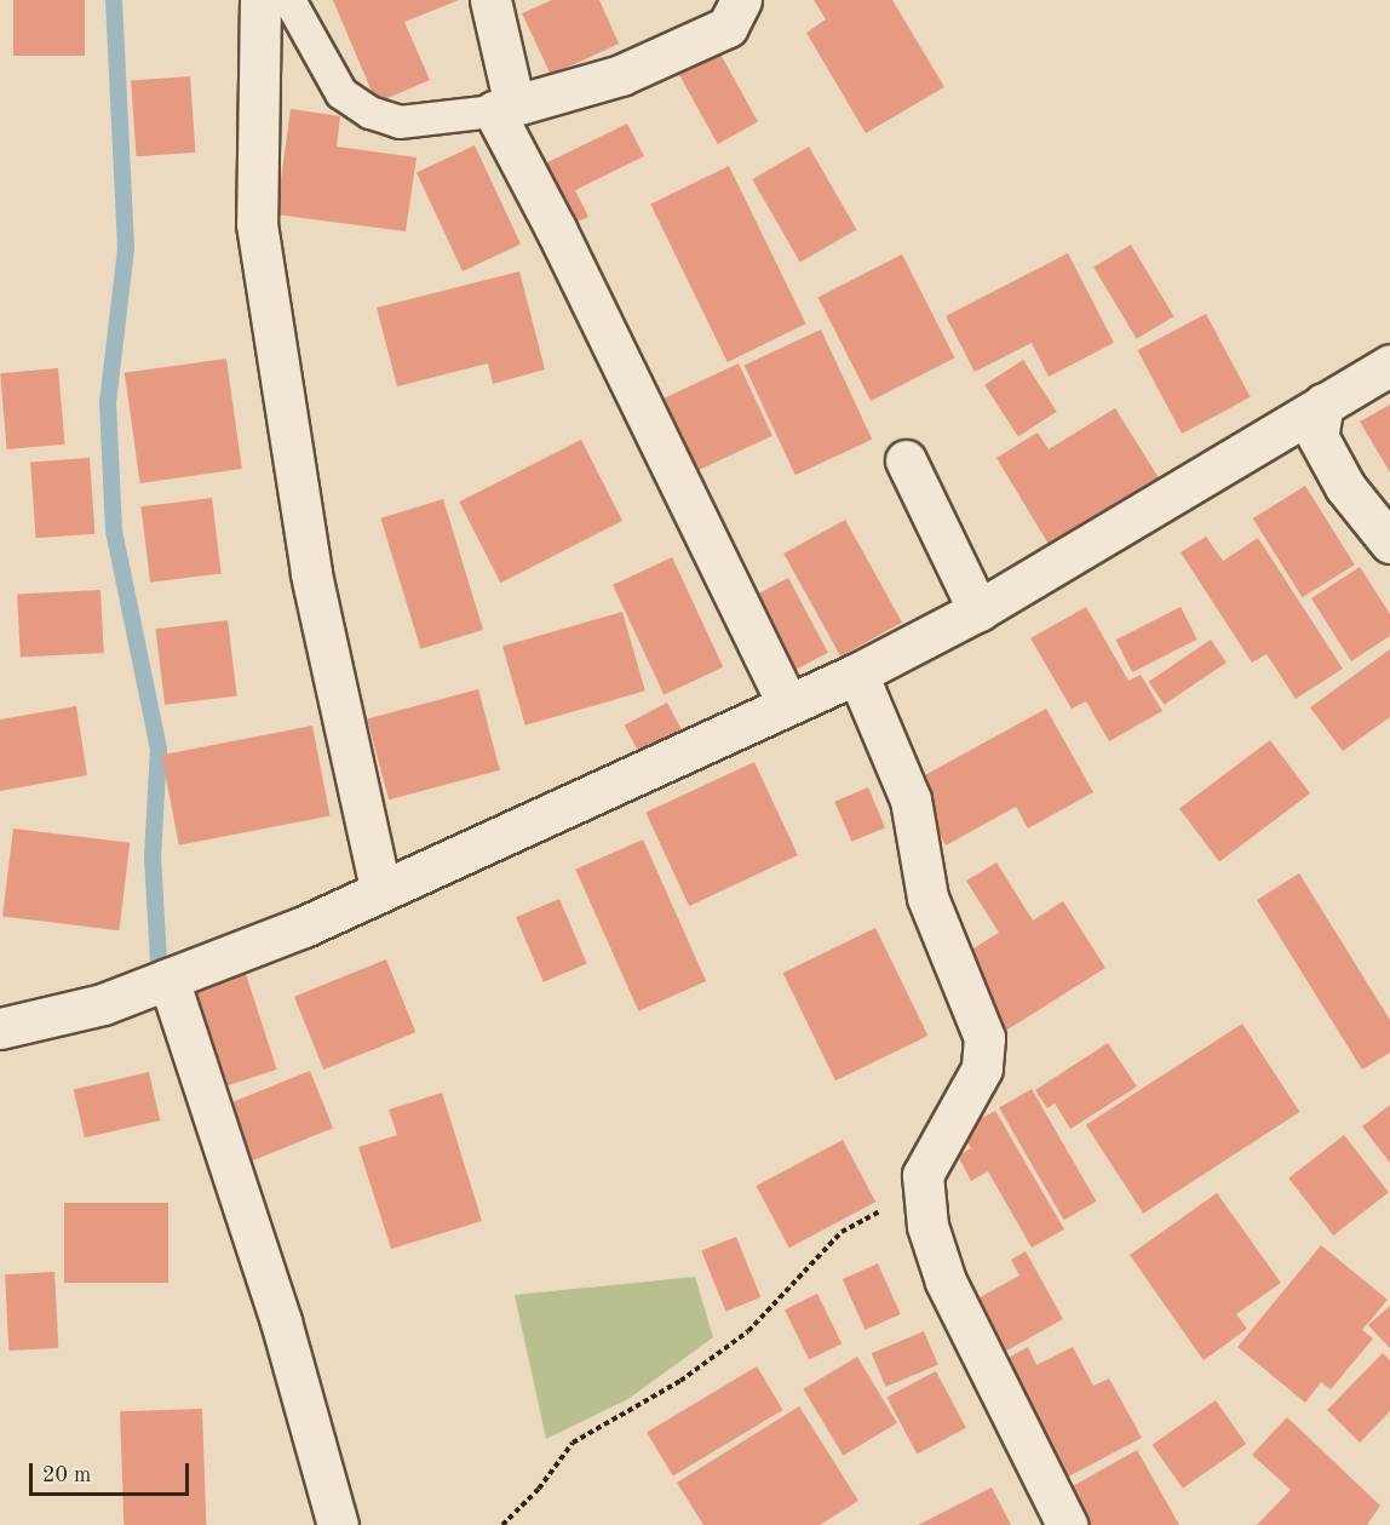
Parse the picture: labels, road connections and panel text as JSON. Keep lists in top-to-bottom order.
{
  "scale_bar": "20 m"
}
